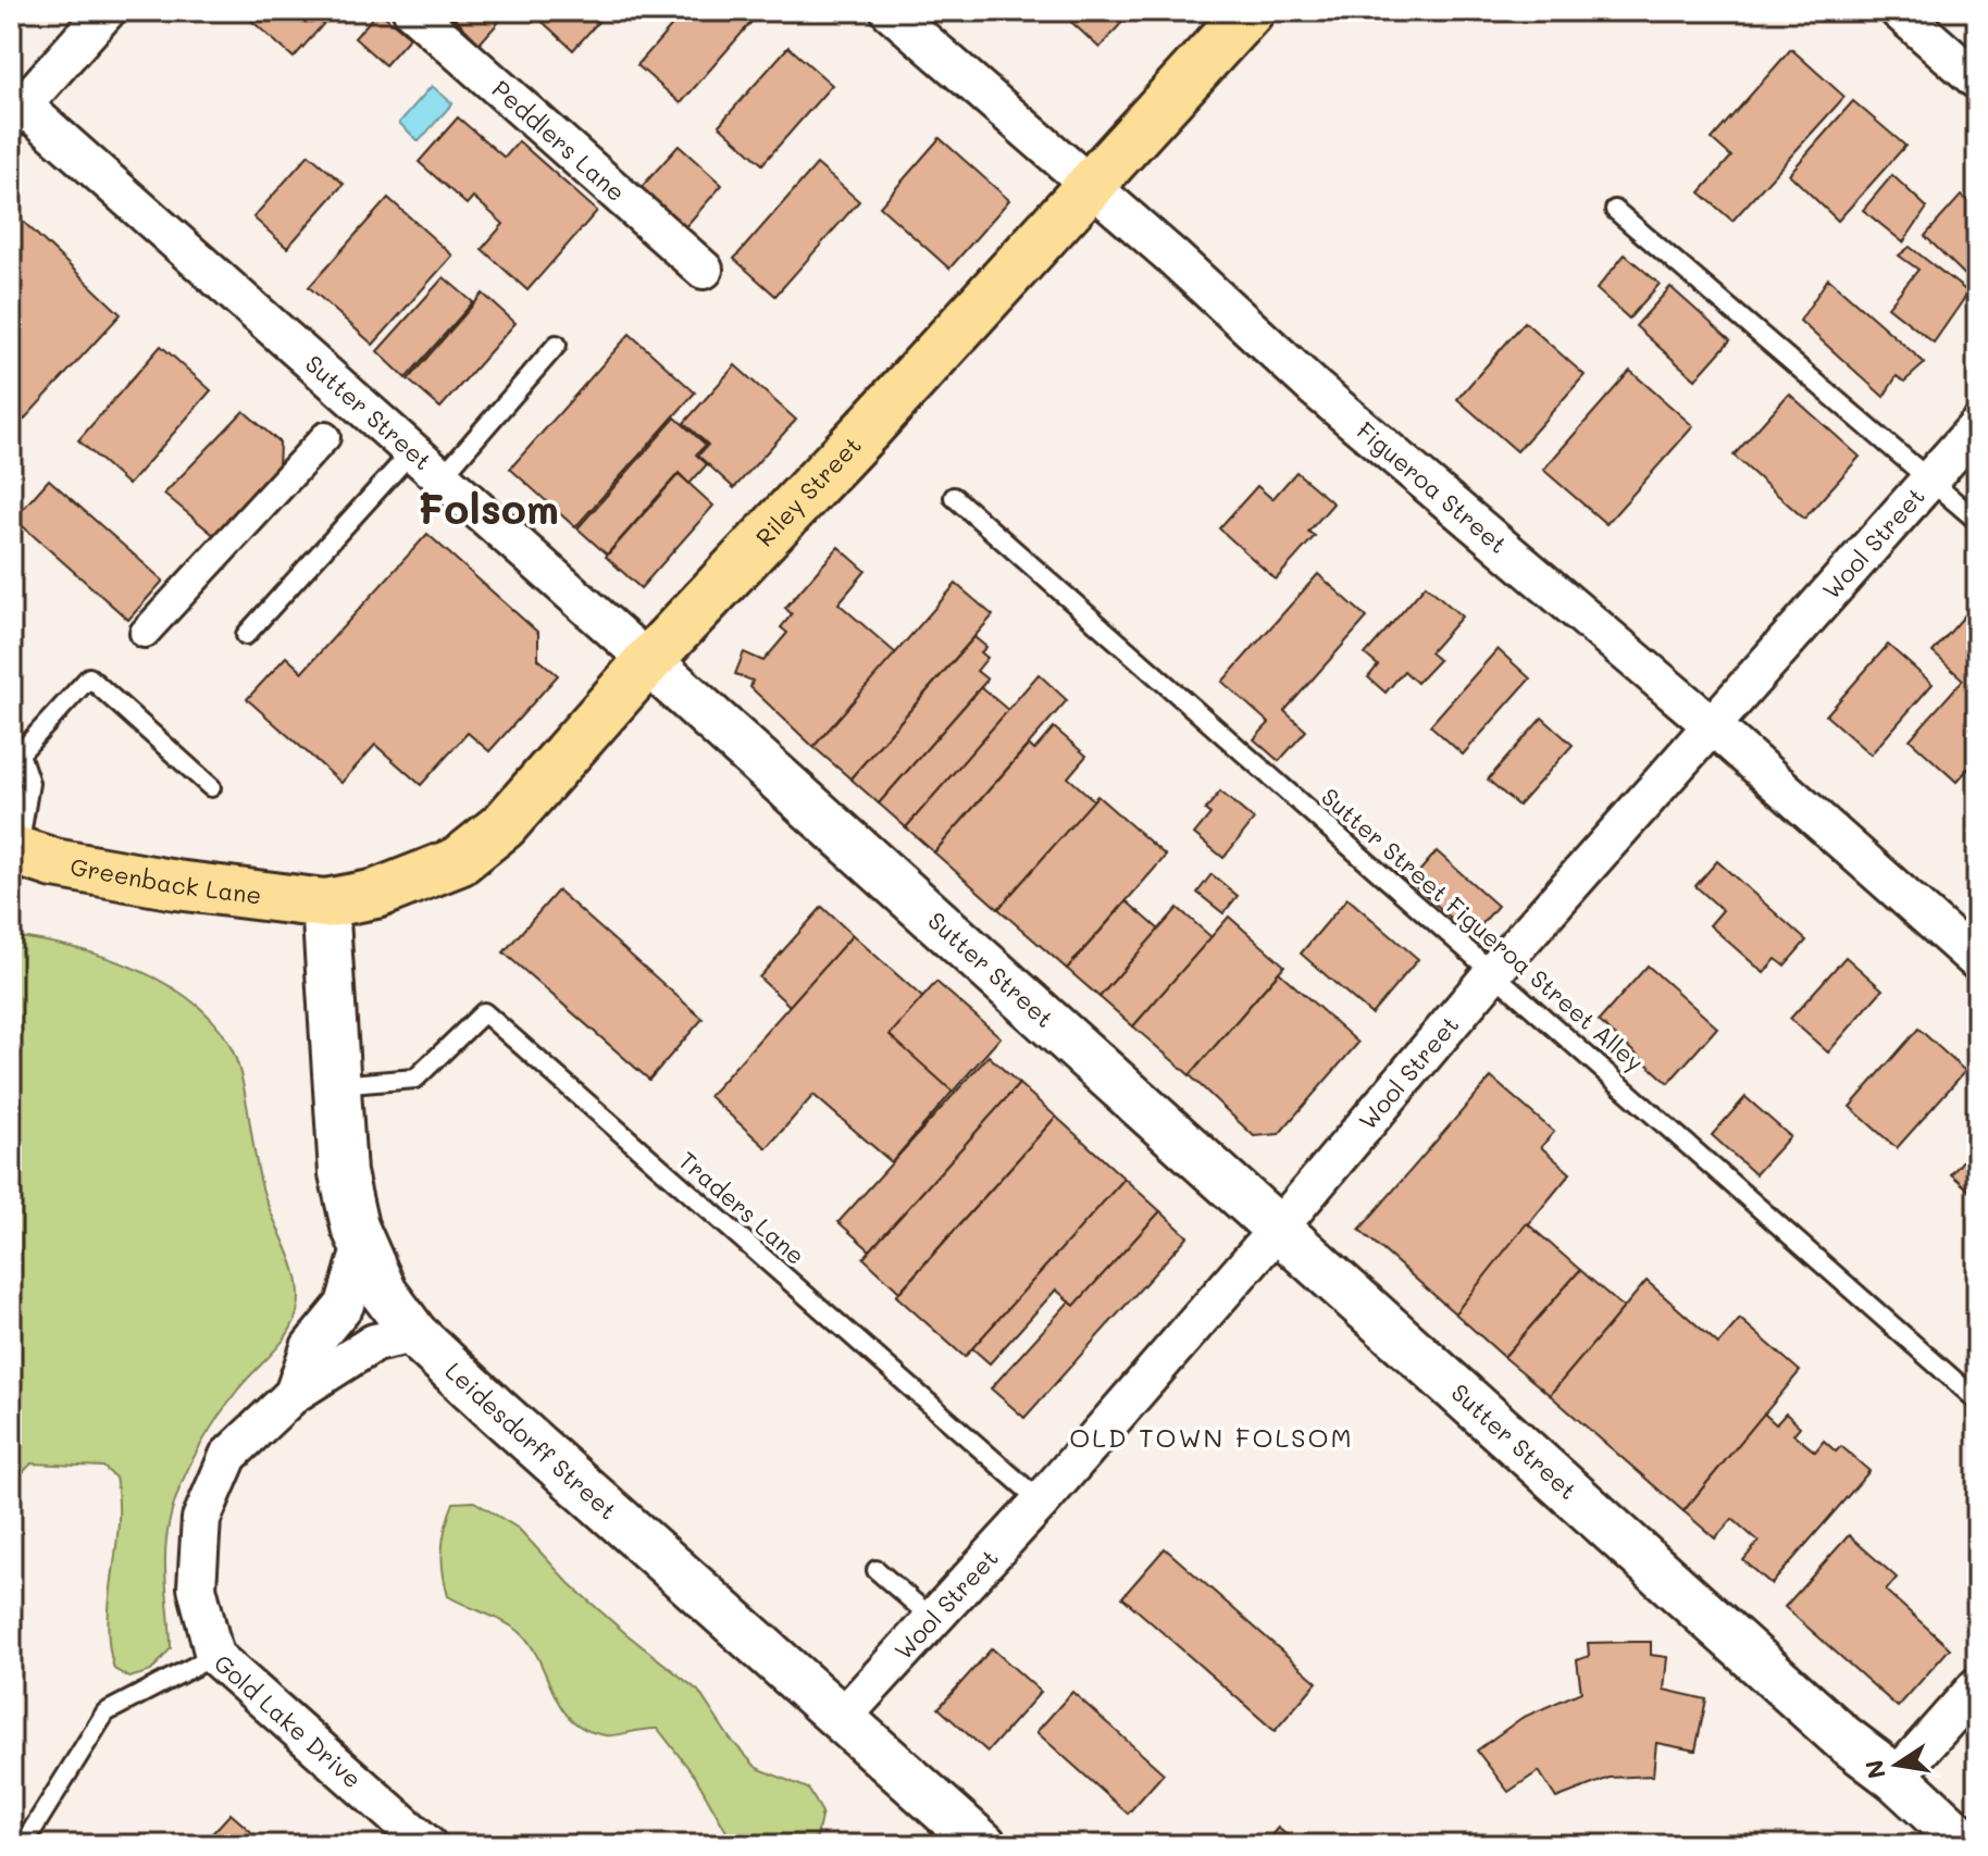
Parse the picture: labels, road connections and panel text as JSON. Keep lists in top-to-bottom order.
{
  "streets": {
    "main road": ["Riley Street", "Greenback Lane"],
    "street": [
      "Peddlers Lane",
      "Sutter Street",
      "Figueroa Street",
      "Wool Street",
      "Leidesdorff Street",
      "Gold Lake Drive"
    ],
    "lane": ["Sutter Street Figueroa Street Alley", "Traders Lane"]
  },
  "crossings": [
    ["Sutter Street", "Riley Street"],
    ["Sutter Street", "Wool Street"],
    ["Figueroa Street", "Riley Street"],
    ["Figueroa Street", "Wool Street"],
    ["Riley Street", "Greenback Lane"],
    ["Riley Street", "Leidesdorff Street"],
    ["Wool Street", "Sutter Street Figueroa Street Alley"],
    ["Wool Street", "Traders Lane"],
    ["Wool Street", "Leidesdorff Street"],
    ["Greenback Lane", "Leidesdorff Street"],
    ["Traders Lane", "Leidesdorff Street"],
    ["Leidesdorff Street", "Gold Lake Drive"]
  ],
  "districts": ["Folsom", "OLD TOWN FOLSOM"],
  "north": "left"
}
